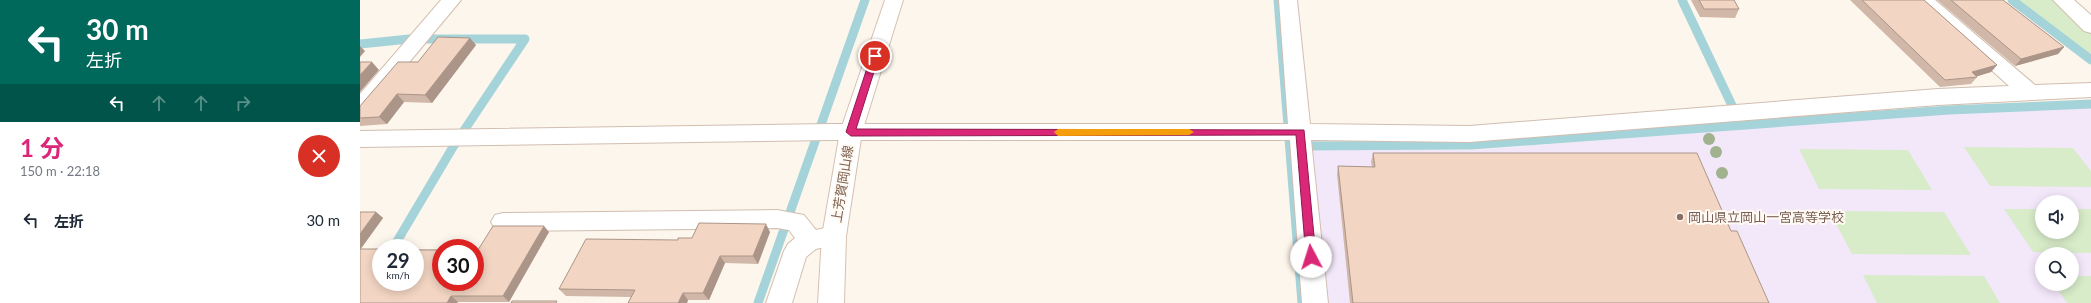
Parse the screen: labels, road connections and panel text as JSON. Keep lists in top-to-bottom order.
{
  "streets": {
    "street": ["上芳賀岡山線"]
  },
  "places": ["岡山県立岡山一宮高等学校"],
  "page": {
    "turn": ["30 m", "左折"],
    "heading": ["1 分", "150 m · 22:18"],
    "list": [
      {
        "name": "左折",
        "value": "30 m"
      }
    ],
    "speed": "29 km/h",
    "limit": "30"
  }
}
